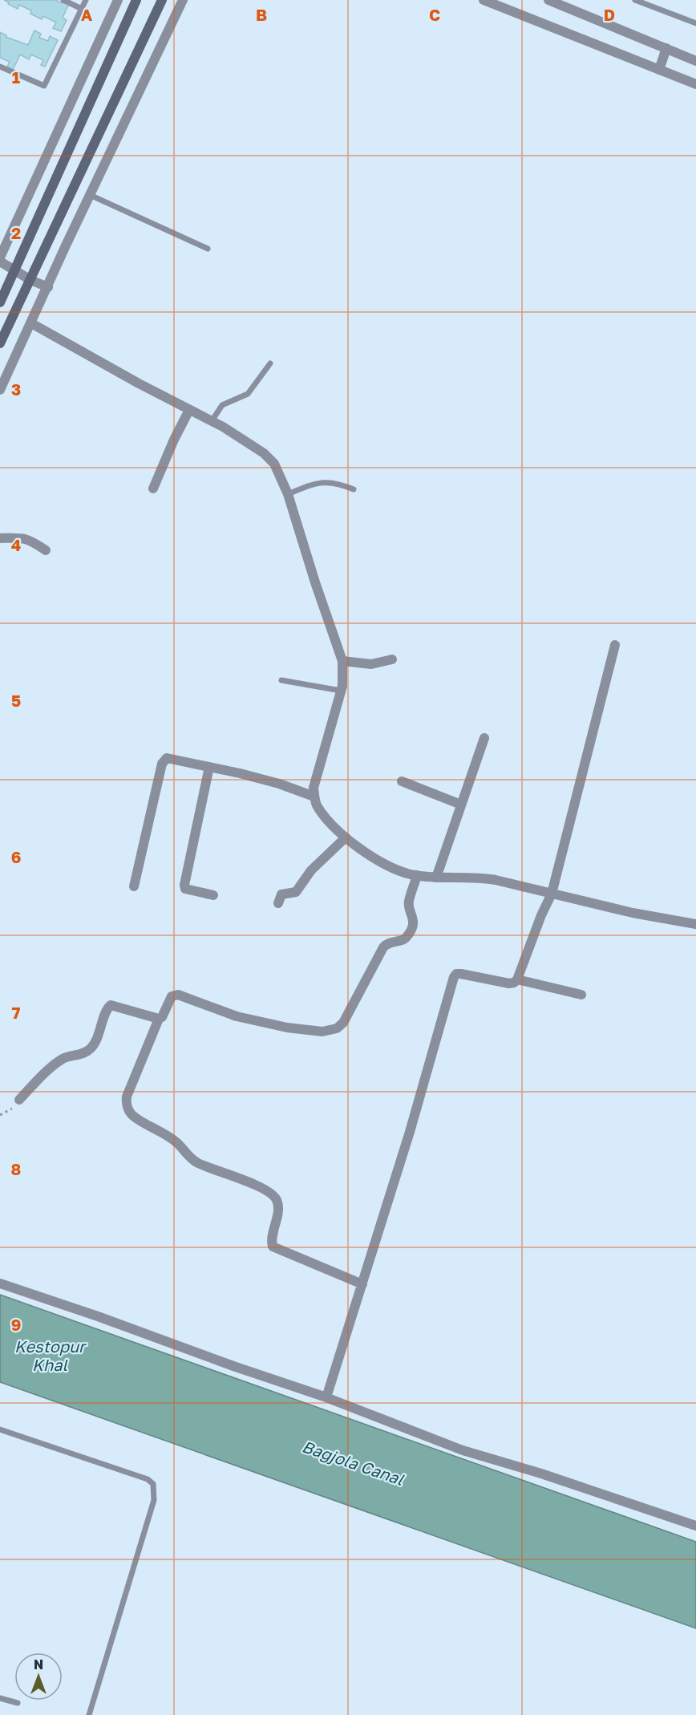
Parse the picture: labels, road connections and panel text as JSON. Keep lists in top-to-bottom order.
{
  "water": ["Kestopur Khal", "Bagjola Canal"],
  "north": "top",
  "grid": {
    "columns": [
      "A",
      "B",
      "C",
      "D"
    ],
    "rows": [
      "1",
      "2",
      "3",
      "4",
      "5",
      "6",
      "7",
      "8",
      "9"
    ]
  }
}
